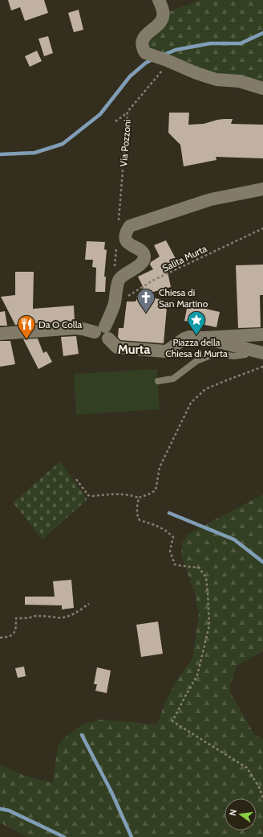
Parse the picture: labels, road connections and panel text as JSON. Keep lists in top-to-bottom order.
{
  "streets": {
    "path": ["Via Pozzoni", "Salita Murta"]
  },
  "districts": ["Murta"],
  "places": {
    "church": ["Chiesa di San Martino"],
    "place": ["Piazza della Chiesa di Murta"],
    "restaurant": ["Da O Colla"]
  },
  "north": "left"
}
